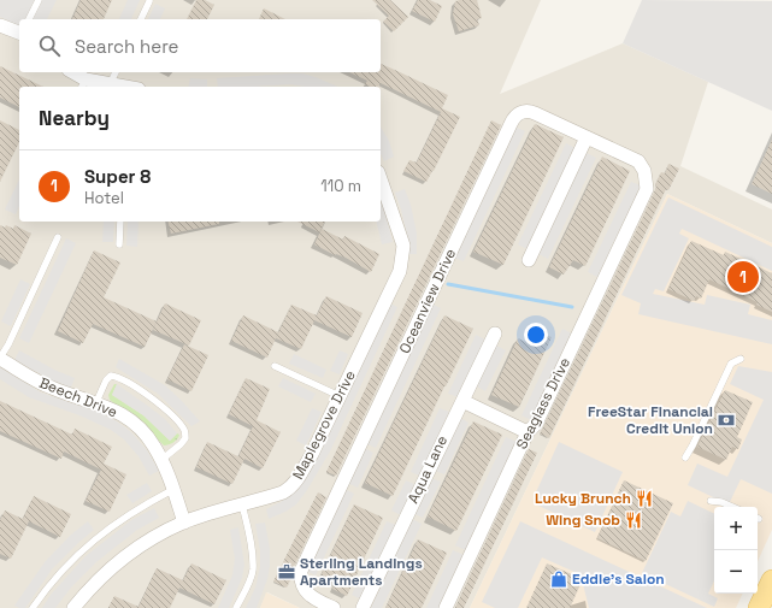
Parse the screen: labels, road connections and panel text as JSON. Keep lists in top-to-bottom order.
{
  "streets": {
    "street": [
      "Oceanview Drive",
      "Beech Drive",
      "Seaglass Drive",
      "Maplegrove Drive",
      "Aqua Lane"
    ]
  },
  "crossings": [
    ["Oceanview Drive", "Seaglass Drive"],
    ["Beech Drive", "Maplegrove Drive"]
  ],
  "places": {
    "bank": ["FreeStar Financial Credit Union"],
    "restaurant": ["Lucky Brunch", "Wing Snob"],
    "office": ["Sterling Landings Apartments"],
    "shop": ["Eddie's Salon"]
  },
  "page": {
    "search": "Search here",
    "heading": "Nearby",
    "list": [
      {
        "mark": "1",
        "name": "Super 8",
        "note": "Hotel",
        "value": "110 m"
      }
    ],
    "pins": "1",
    "map_buttons": ["+", "−"]
  }
}
